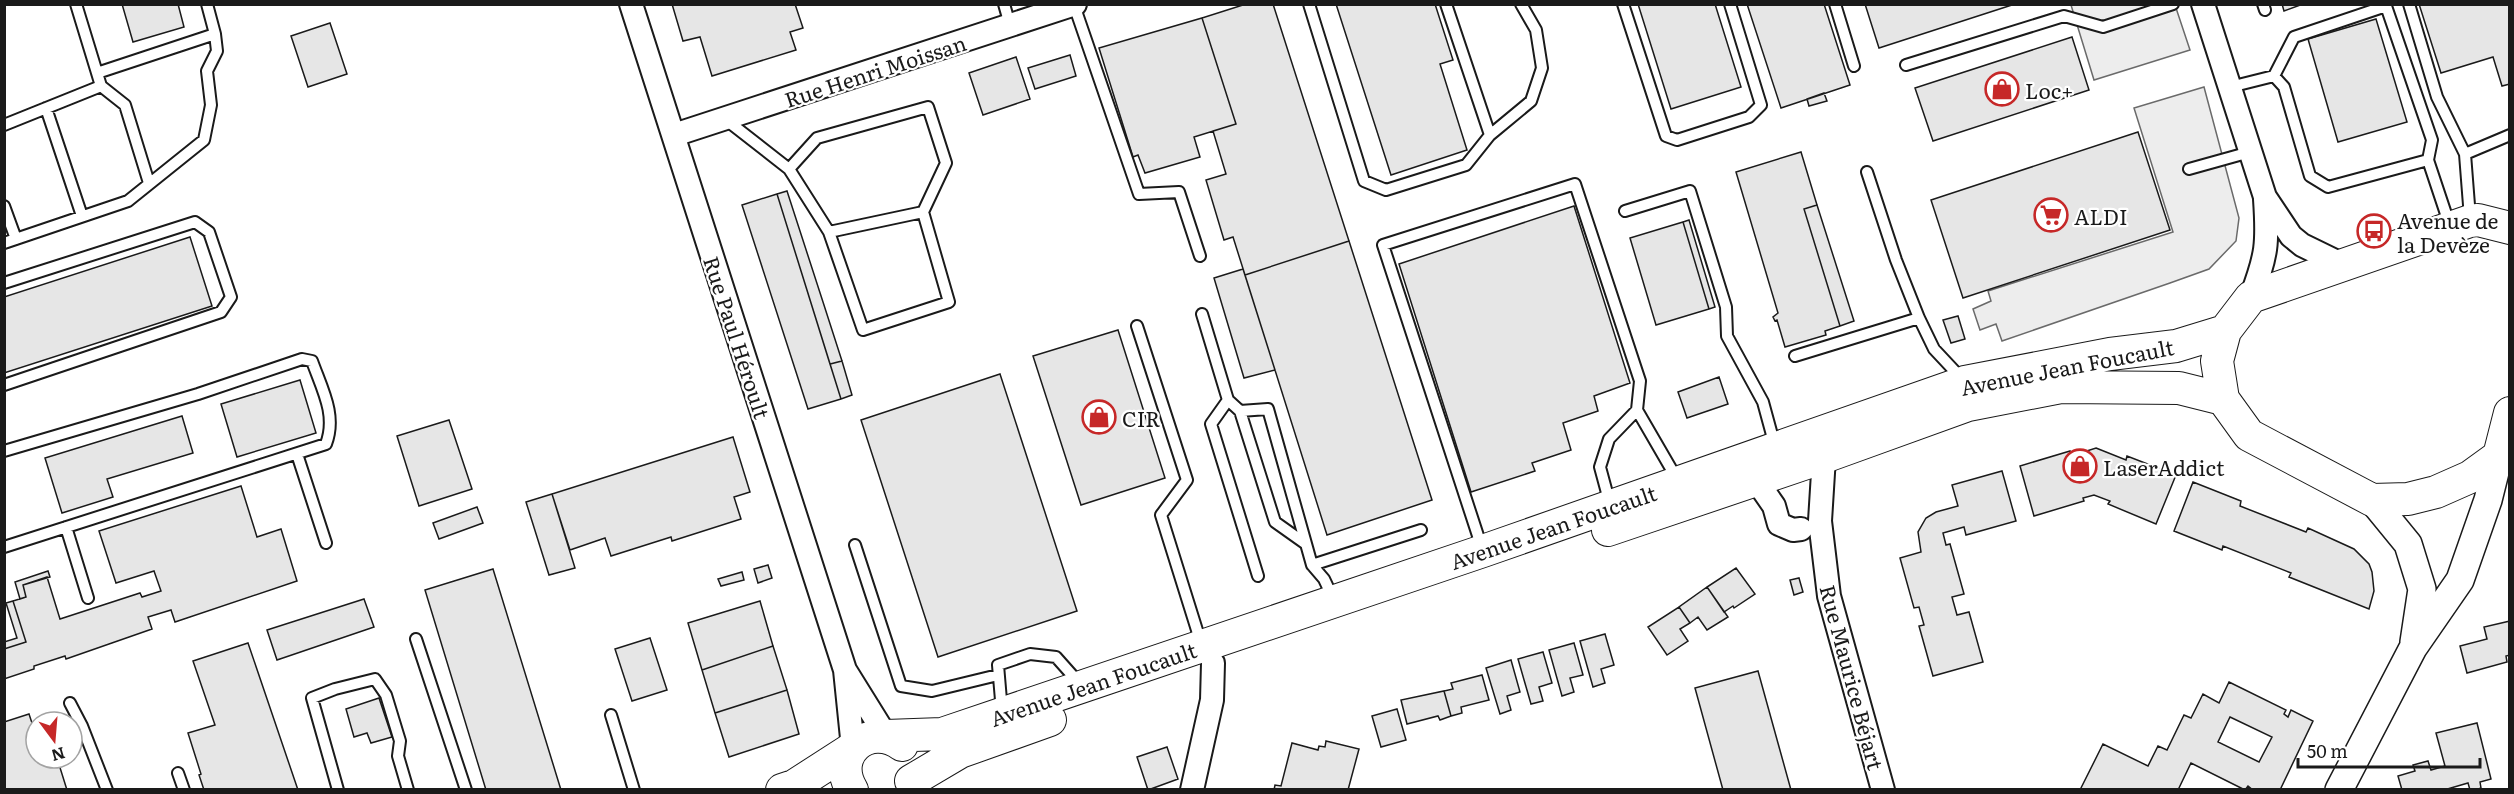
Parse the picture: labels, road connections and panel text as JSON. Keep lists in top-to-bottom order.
{
  "streets": {
    "main road": ["Avenue Jean Foucault"],
    "street": ["Rue Henri Moissan", "Rue Paul Héroult", "Rue Maurice Béjart"]
  },
  "crossings": [
    ["Rue Henri Moissan", "Rue Paul Héroult"],
    ["Rue Paul Héroult", "Avenue Jean Foucault"],
    ["Avenue Jean Foucault", "Rue Maurice Béjart"]
  ],
  "places": {
    "shop": ["Loc+", "CIR", "LaserAddict"],
    "supermarket": ["ALDI"],
    "bus stop": ["Avenue de la Devèze"]
  },
  "scale_bar": "50 m",
  "north": "bottom"
}
